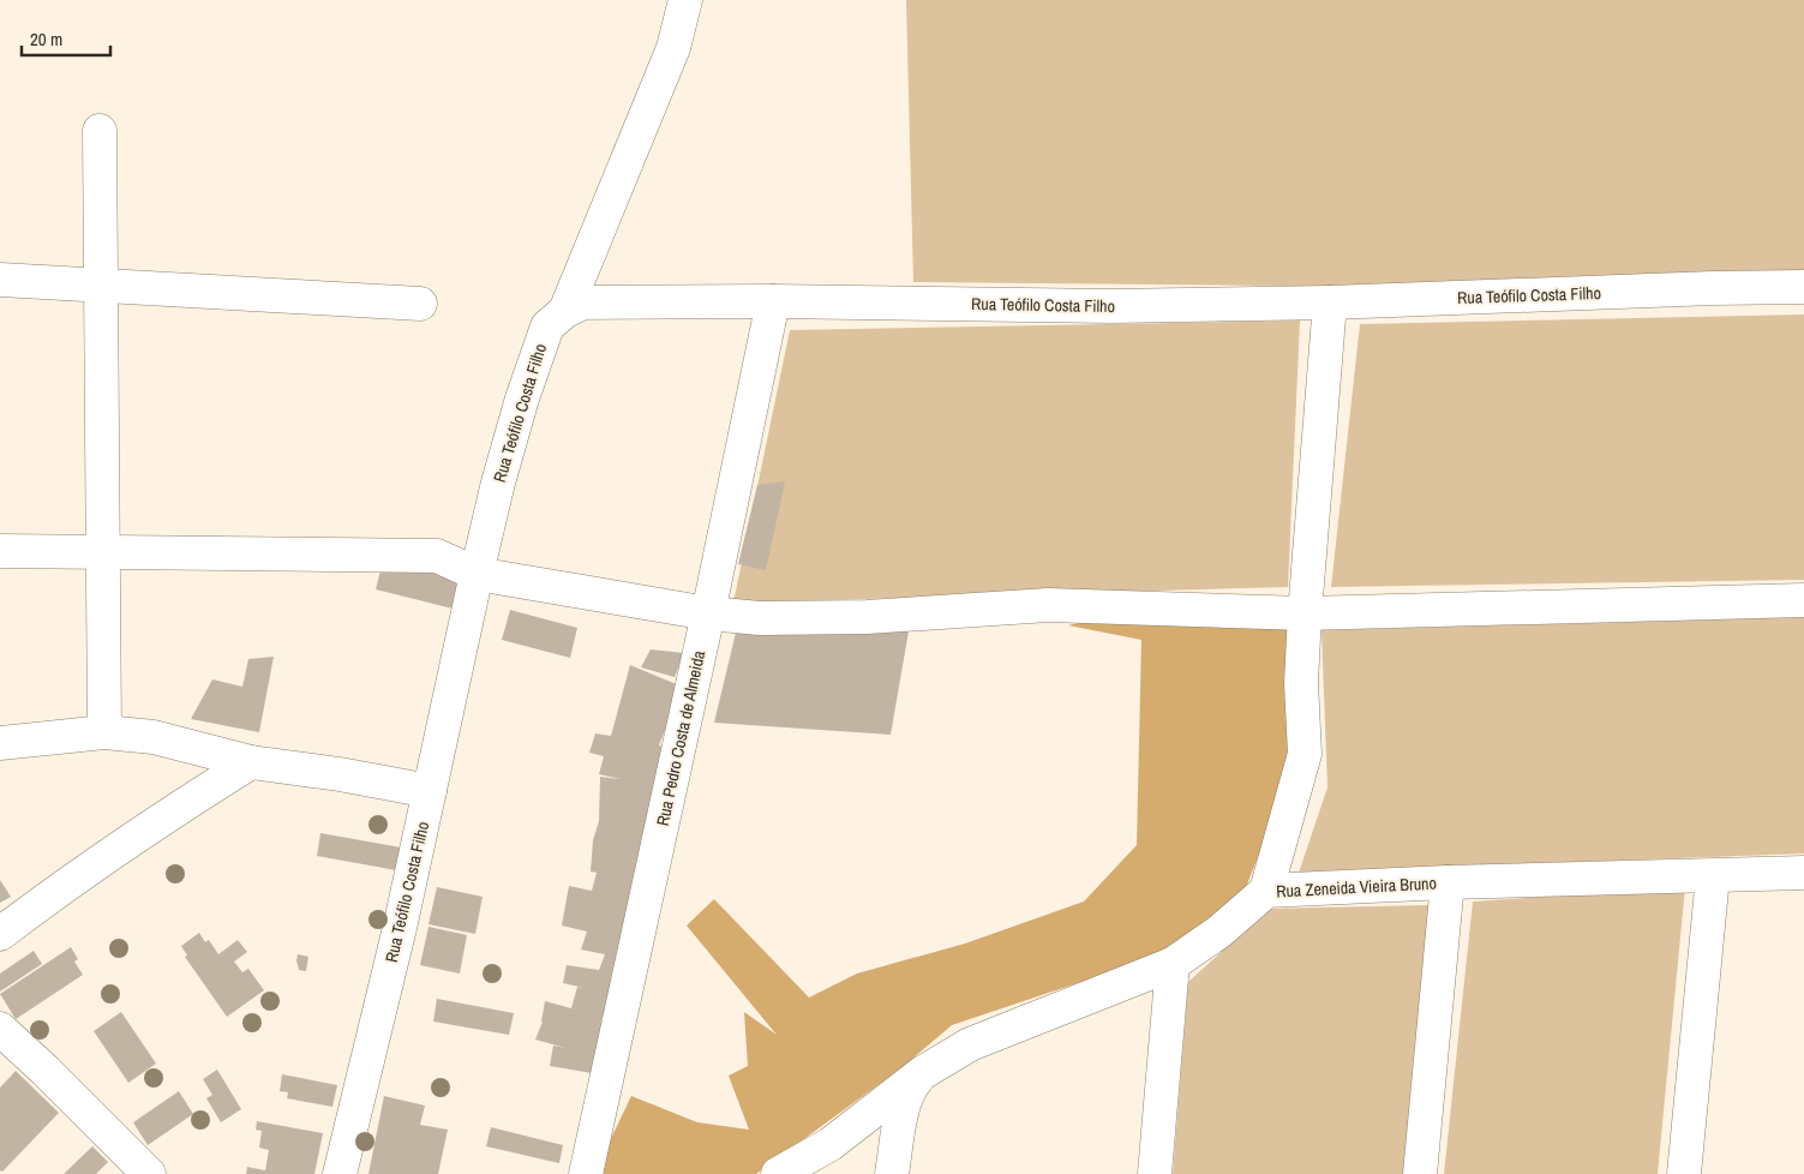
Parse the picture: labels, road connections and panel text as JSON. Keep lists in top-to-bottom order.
{
  "streets": {
    "street": ["Rua Teófilo Costa Filho", "Rua Pedro Costa de Almeida", "Rua Zeneida Vieira Bruno"]
  },
  "crossings": [
    ["Rua Teófilo Costa Filho", "Rua Pedro Costa de Almeida"]
  ],
  "scale_bar": "20 m"
}
